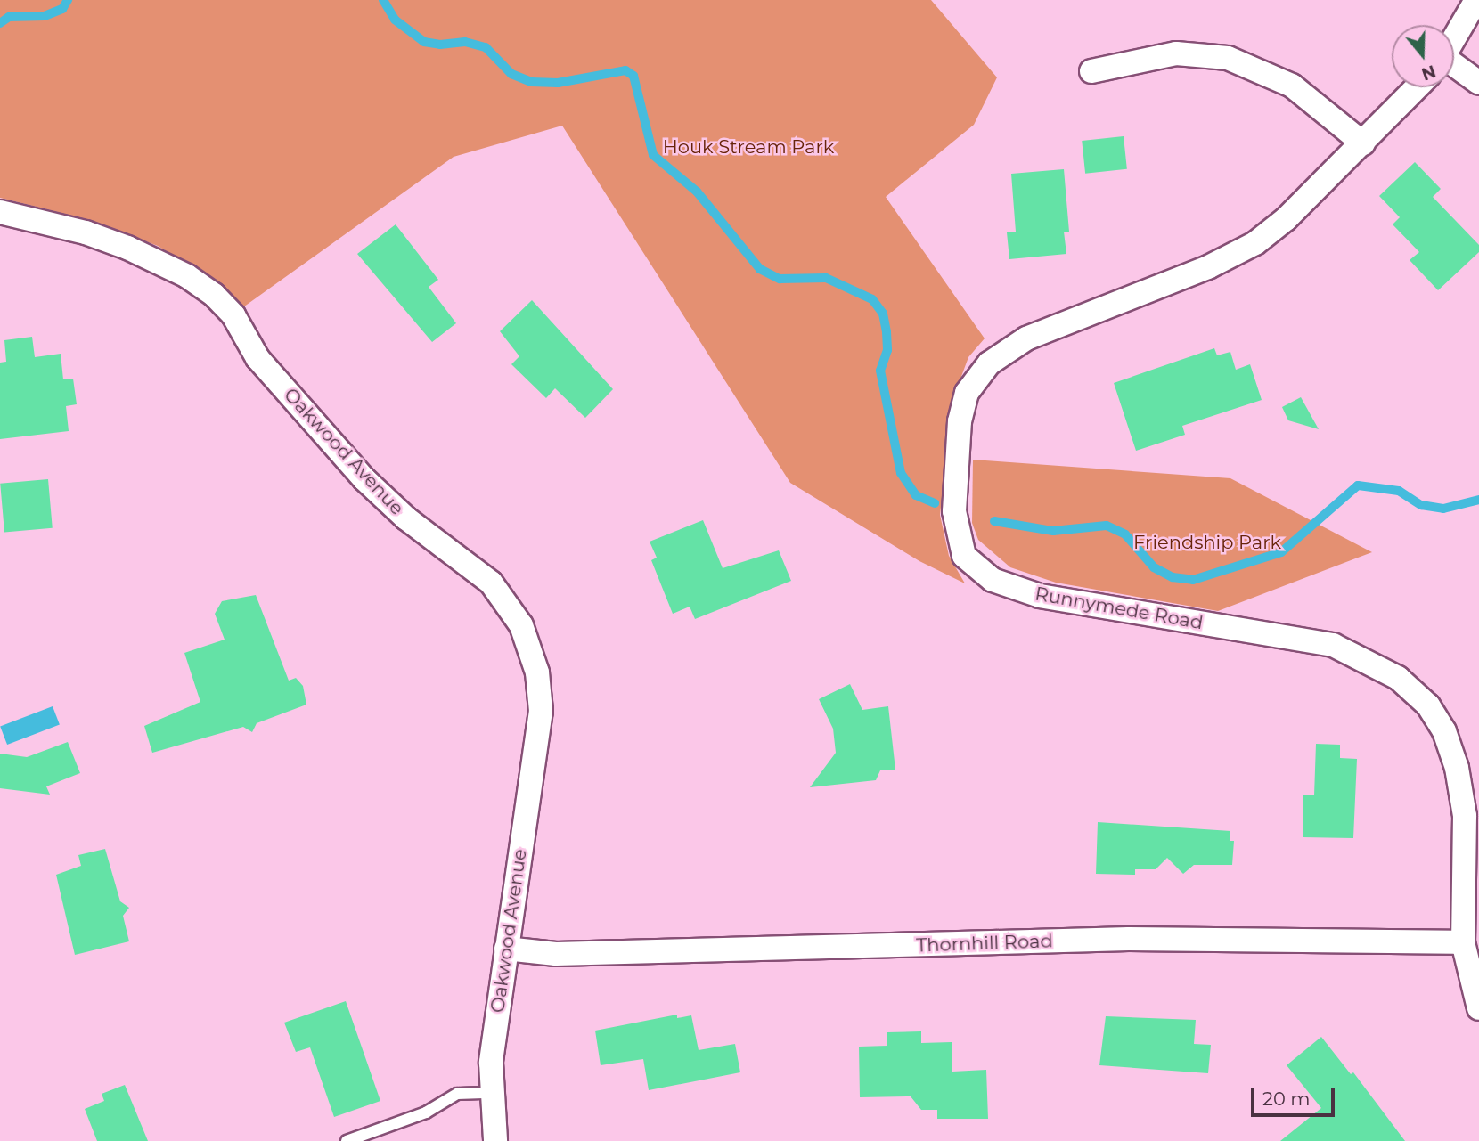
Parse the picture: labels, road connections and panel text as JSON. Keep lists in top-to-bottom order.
{
  "streets": {
    "street": ["Oakwood Avenue", "Runnymede Road", "Thornhill Road"]
  },
  "crossings": [
    ["Oakwood Avenue", "Thornhill Road"],
    ["Runnymede Road", "Thornhill Road"]
  ],
  "parks": ["Houk Stream Park", "Friendship Park"],
  "scale_bar": "20 m",
  "north": "bottom"
}
